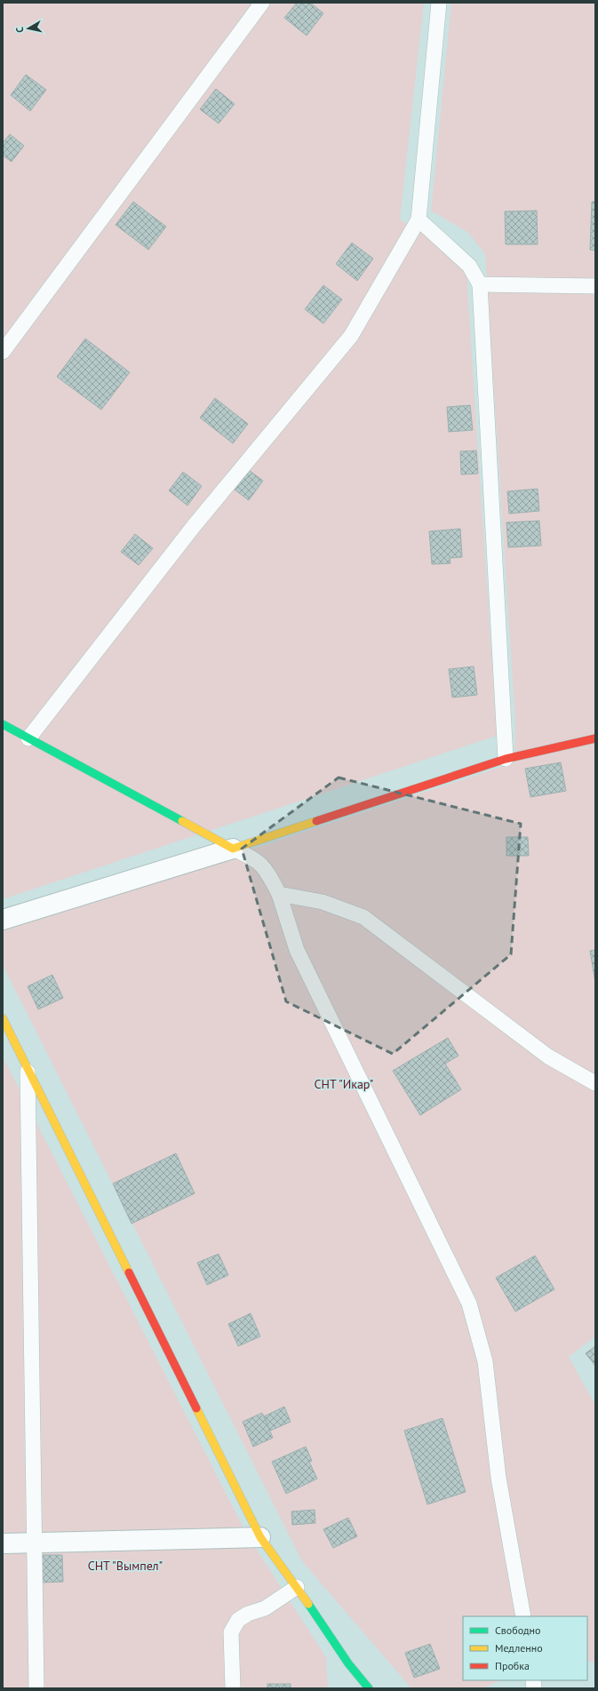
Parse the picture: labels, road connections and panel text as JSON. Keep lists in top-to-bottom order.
{
  "parks": ["СНТ \"Икар\"", "СНТ \"Вымпел\""],
  "legend": ["Свободно", "Медленно", "Пробка"],
  "north": "left"
}
